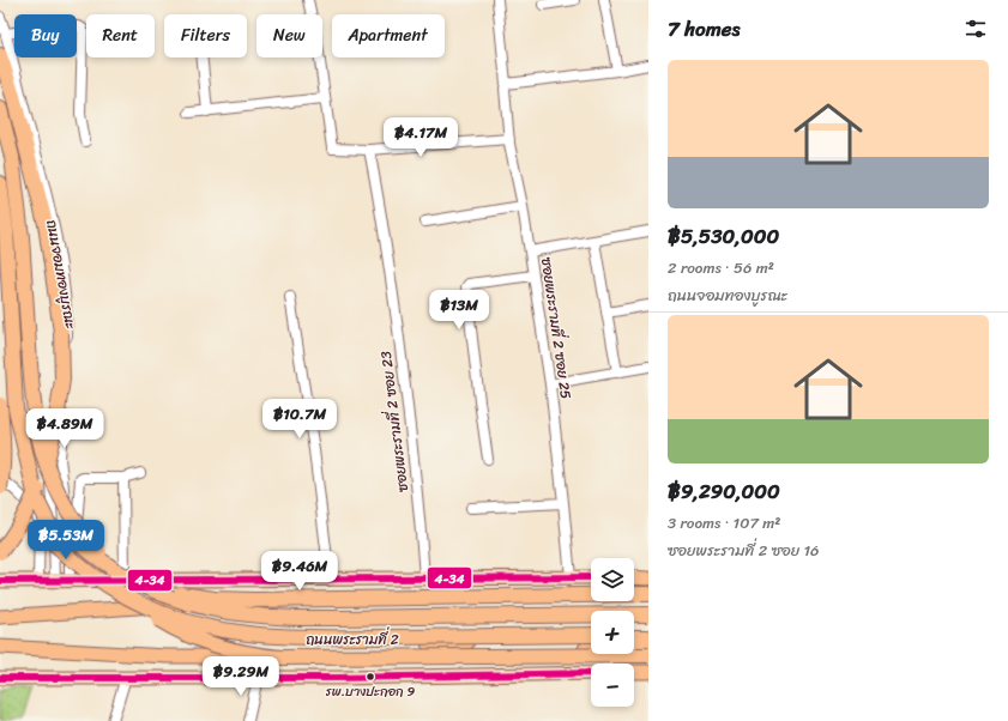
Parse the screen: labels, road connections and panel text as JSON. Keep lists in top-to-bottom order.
{
  "streets": {
    "main road": ["ถนนพระรามที่ 2"],
    "street": ["ถนนจอมทองบูรณะ", "ซอยพระรามที่ 2 ซอย 25", "ซอยพระรามที่ 2 ซอย 23"]
  },
  "places": ["รพ.บางปะกอก 9"],
  "lines": ["transit line 4-34"],
  "page": {
    "heading": "7 homes",
    "chip": [
      "Buy",
      "Rent",
      "Filters",
      "New",
      "Apartment"
    ],
    "list": [
      {
        "name": "฿5,530,000",
        "note": "2 rooms · 56 m² · ถนนจอมทองบูรณะ"
      },
      {
        "name": "฿9,290,000",
        "note": "3 rooms · 107 m² · ซอยพระรามที่ 2 ซอย 16"
      }
    ],
    "price": [
      "฿4.17M",
      "฿13M",
      "฿10.7M",
      "฿4.89M",
      "฿5.53M",
      "฿9.46M",
      "฿9.29M"
    ],
    "map_buttons": ["+", "−"]
  }
}
